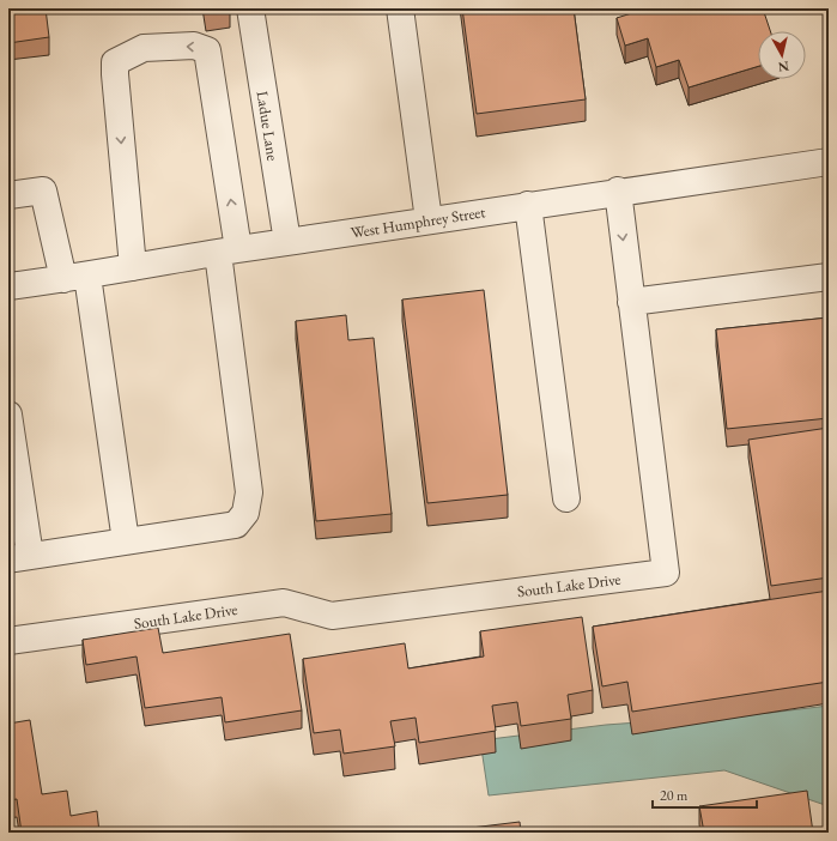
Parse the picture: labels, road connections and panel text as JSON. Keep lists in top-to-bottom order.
{
  "streets": {
    "street": ["Ladue Lane", "West Humphrey Street", "South Lake Drive"]
  },
  "crossings": [
    ["Ladue Lane", "West Humphrey Street"]
  ],
  "scale_bar": "20 m",
  "north": "bottom"
}
